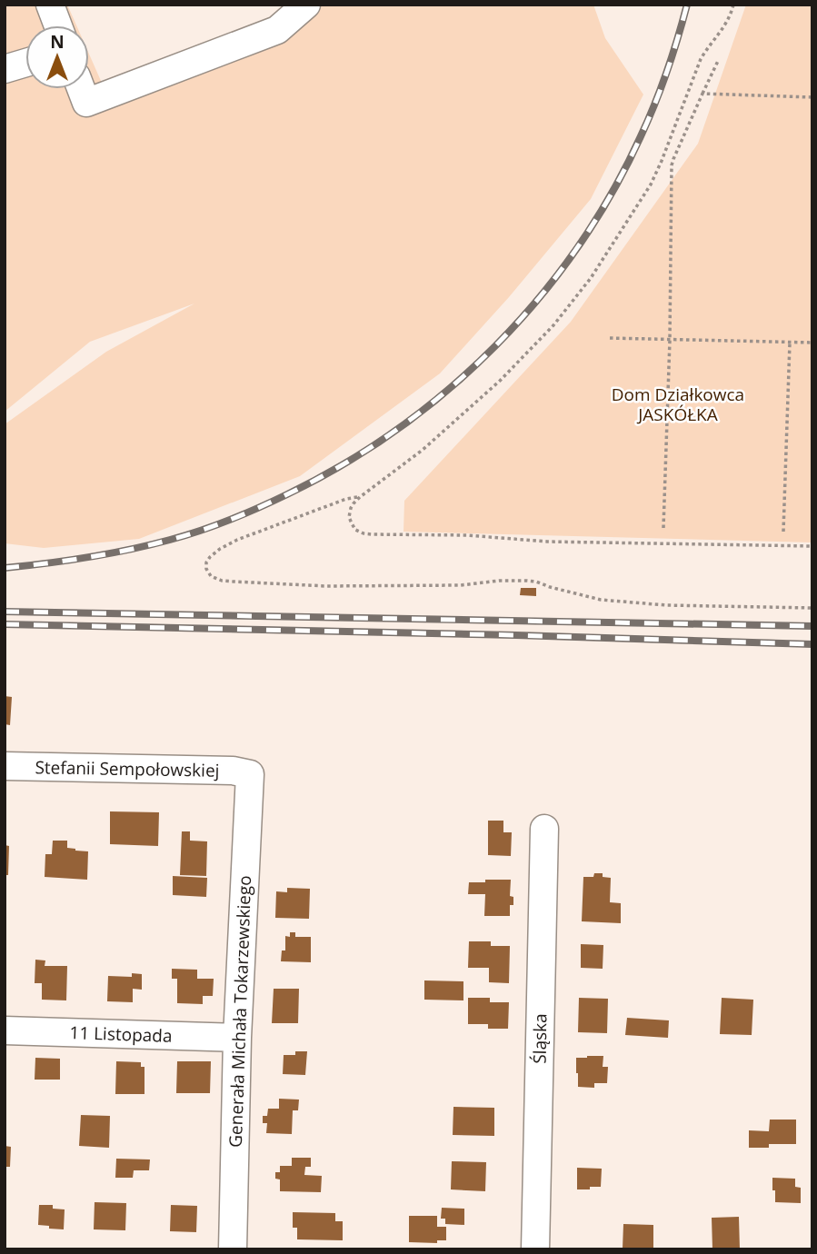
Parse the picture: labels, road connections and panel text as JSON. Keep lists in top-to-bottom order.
{
  "streets": {
    "street": [
      "Stefanii Sempołowskiej",
      "Generała Michała Tokarzewskiego",
      "11 Listopada",
      "Śląska"
    ]
  },
  "crossings": [
    ["Stefanii Sempołowskiej", "Generała Michała Tokarzewskiego"],
    ["Generała Michała Tokarzewskiego", "11 Listopada"]
  ],
  "parks": ["Dom Działkowca JASKÓŁKA"],
  "north": "top"
}
